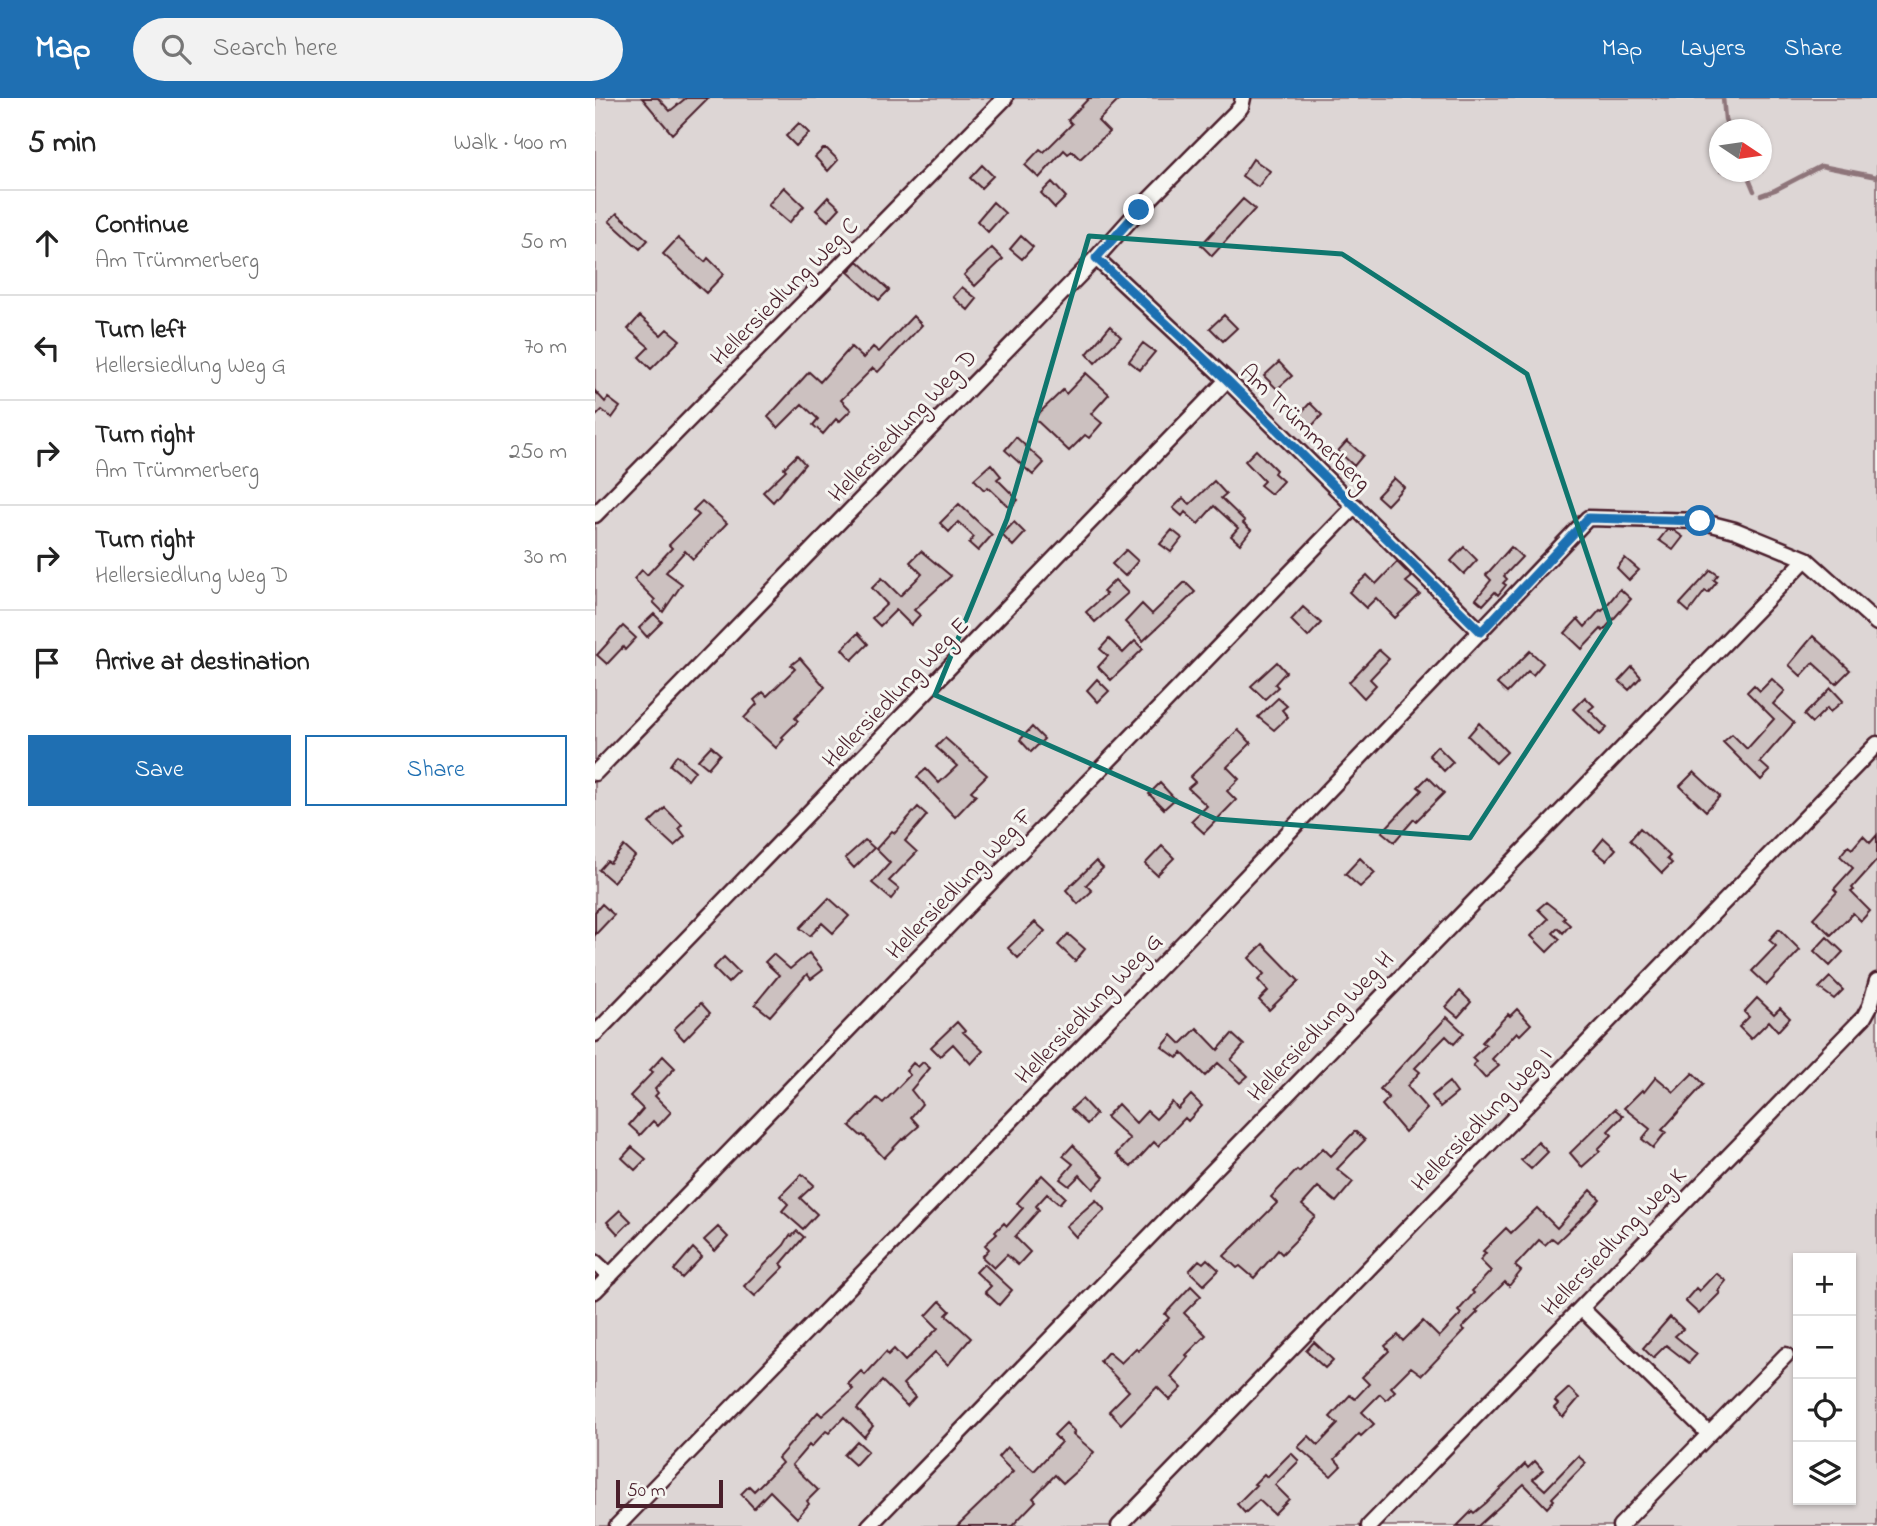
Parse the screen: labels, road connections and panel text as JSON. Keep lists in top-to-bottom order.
{
  "streets": {
    "lane": [
      "Hellersiedlung Weg C",
      "Hellersiedlung Weg D",
      "Am Trümmerberg",
      "Hellersiedlung Weg E",
      "Hellersiedlung Weg F",
      "Hellersiedlung Weg G",
      "Hellersiedlung Weg H",
      "Hellersiedlung Weg I",
      "Hellersiedlung Weg K"
    ]
  },
  "crossings": [
    ["Hellersiedlung Weg D", "Am Trümmerberg"],
    ["Am Trümmerberg", "Hellersiedlung Weg E"],
    ["Am Trümmerberg", "Hellersiedlung Weg F"],
    ["Am Trümmerberg", "Hellersiedlung Weg G"],
    ["Hellersiedlung Weg G", "Hellersiedlung Weg H"]
  ],
  "scale_bar": "50 m",
  "north": "right",
  "page": {
    "header": "Map",
    "search": "Search here",
    "nav": ["Map", "Layers", "Share"],
    "heading": ["5 min", "Walk · 400 m"],
    "list": [
      ["Continue", "Am Trümmerberg", "50 m"],
      ["Turn left", "Hellersiedlung Weg G", "70 m"],
      ["Turn right", "Am Trümmerberg", "250 m"],
      ["Turn right", "Hellersiedlung Weg D", "30 m"],
      "Arrive at destination"
    ],
    "buttons": ["Save", "Share"],
    "map_buttons": ["+", "−"],
    "scale": "50 m"
  }
}
